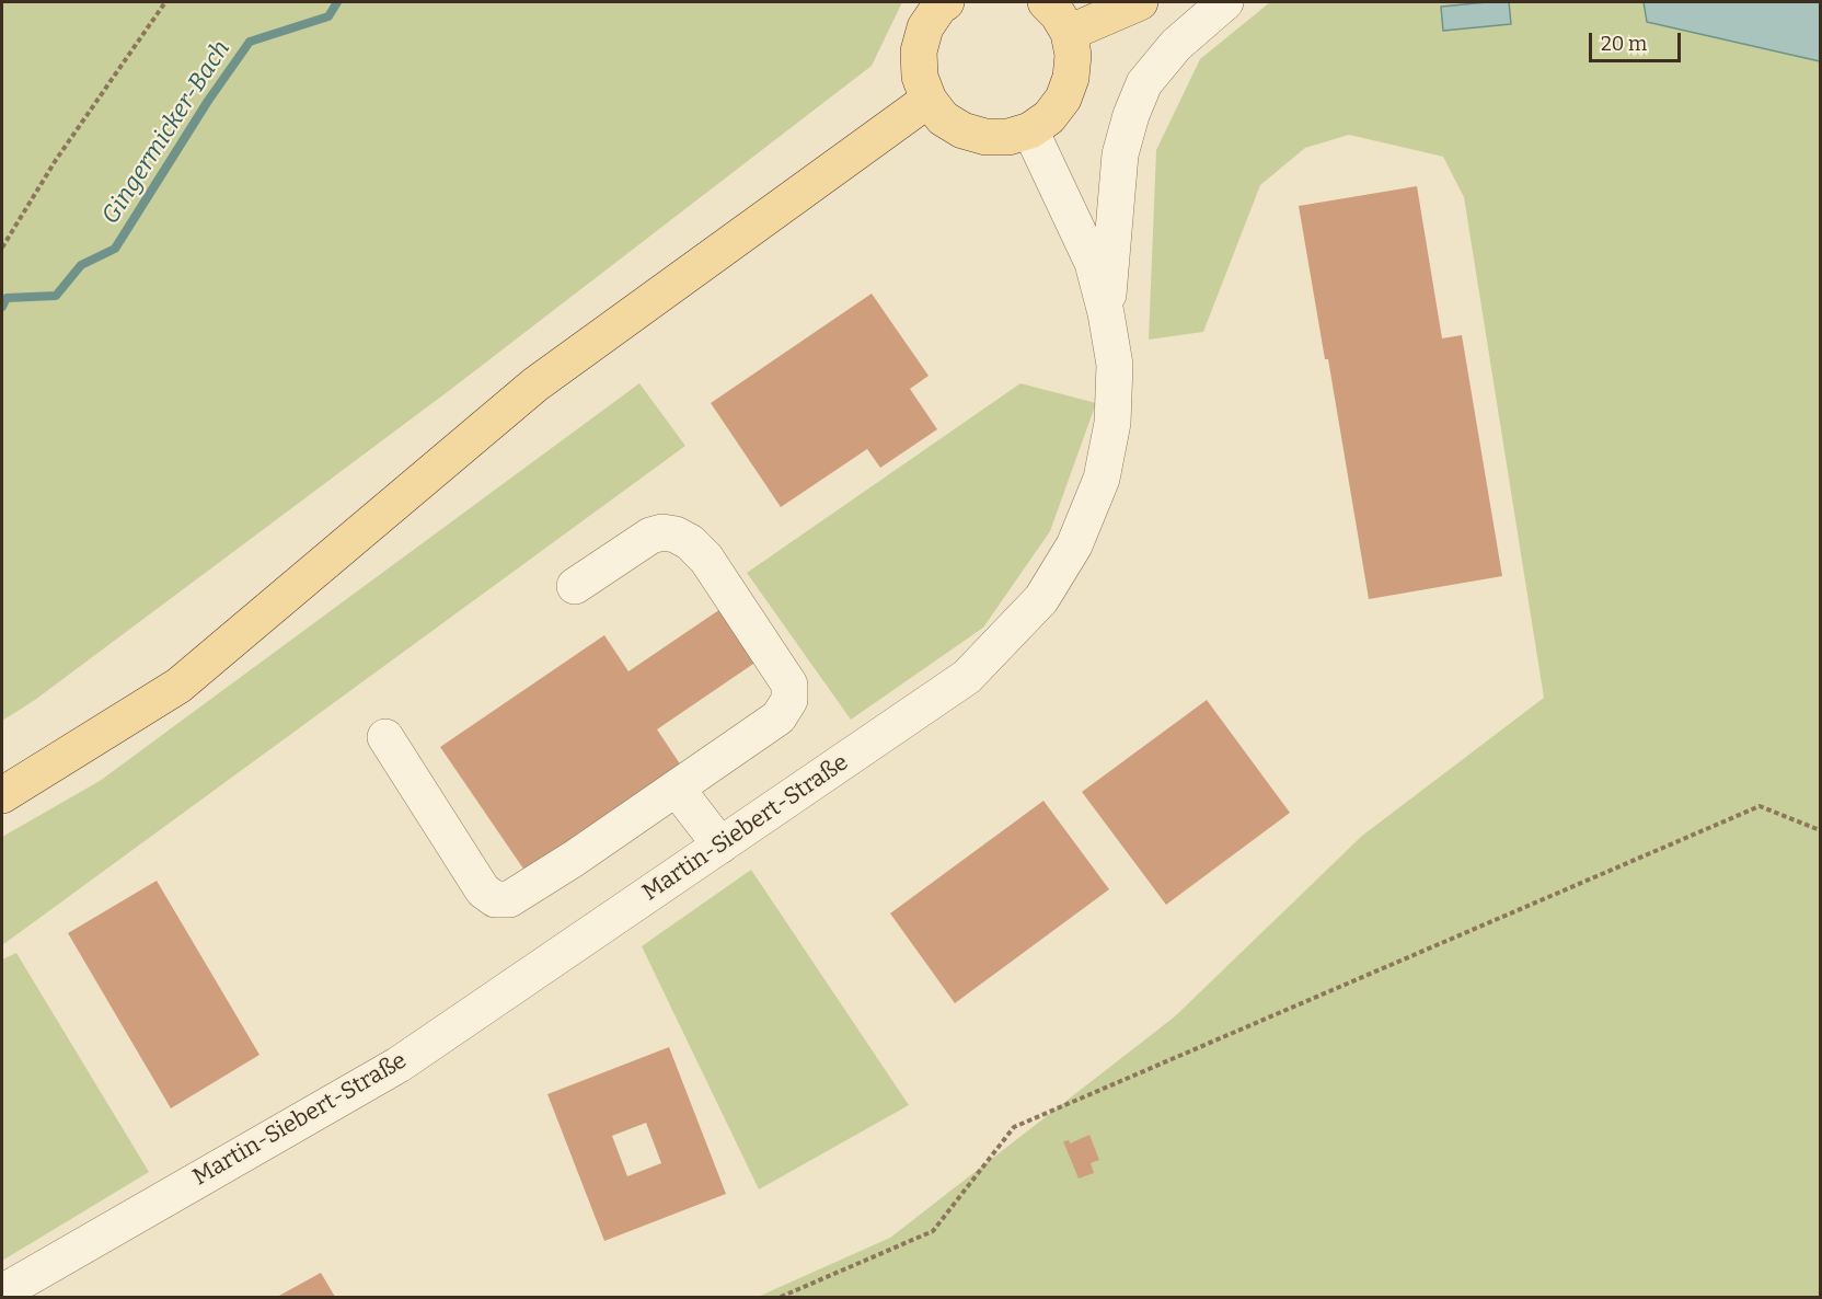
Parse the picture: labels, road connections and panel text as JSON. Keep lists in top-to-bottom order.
{
  "streets": {
    "street": ["Martin-Siebert-Straße"]
  },
  "water": ["Gingermicker-Bach"],
  "scale_bar": "20 m"
}
